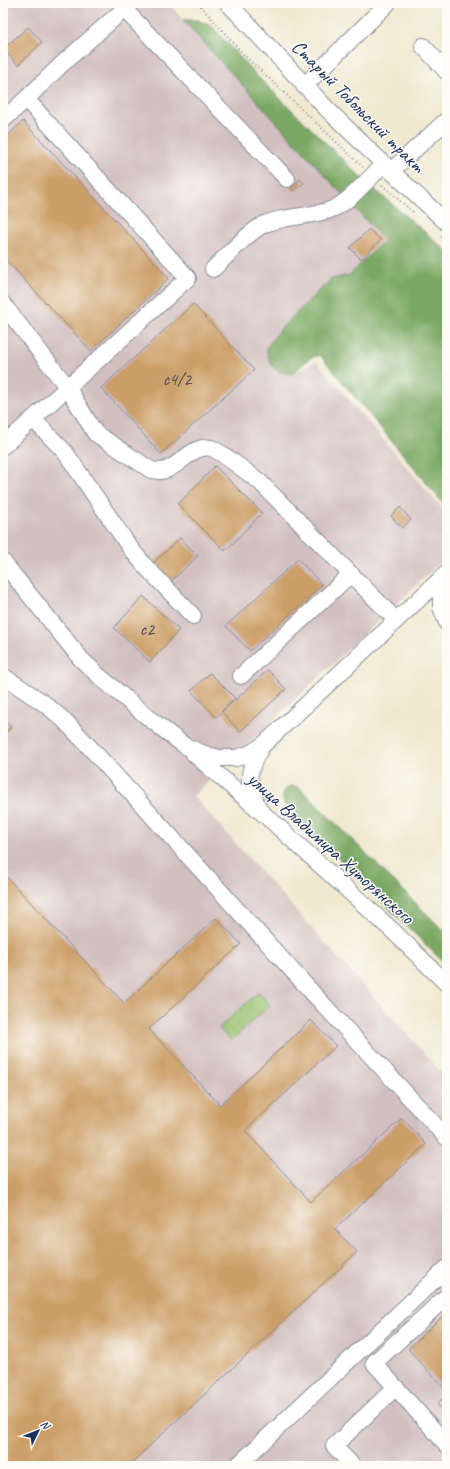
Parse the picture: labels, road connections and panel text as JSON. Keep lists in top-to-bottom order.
{
  "streets": {
    "street": ["Старый Тобольский тракт", "улица Владимира Хуторянского"]
  },
  "house_numbers": ["с4/2", "с2"],
  "north": "top right"
}
